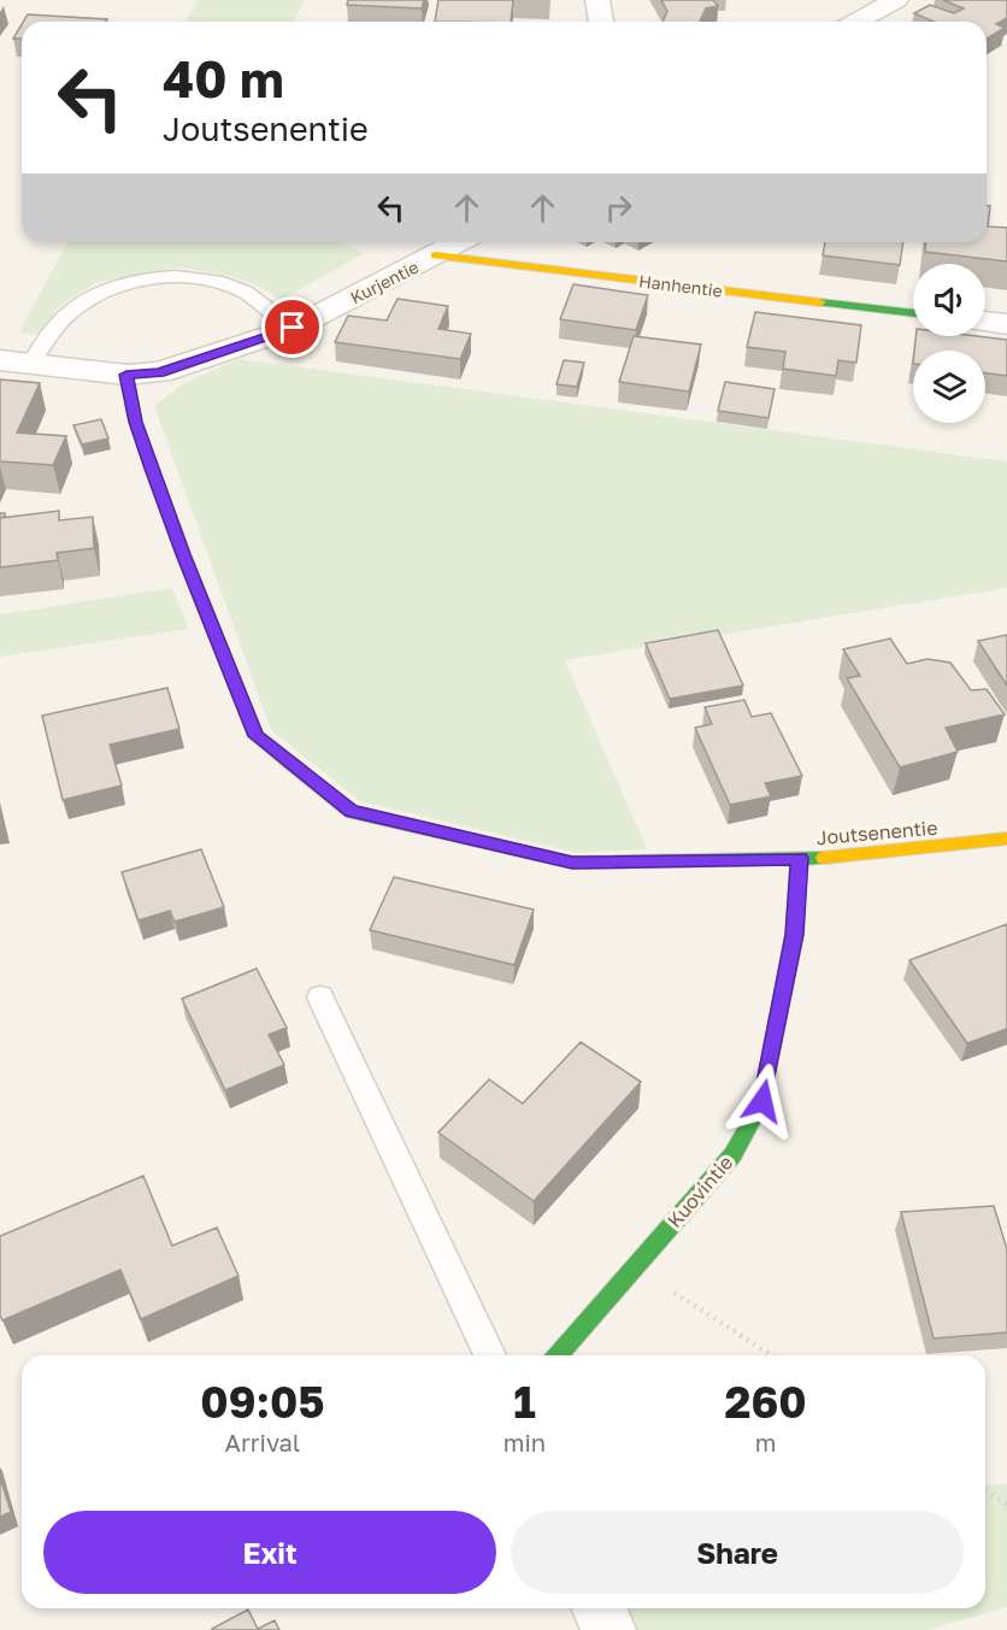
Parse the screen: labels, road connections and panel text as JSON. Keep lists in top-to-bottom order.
{
  "streets": {
    "street": [
      "Kurjentie",
      "Hanhentie",
      "Joutsenentie",
      "Kuovintie"
    ]
  },
  "crossings": [
    ["Kurjentie", "Hanhentie"],
    ["Kurjentie", "Joutsenentie"],
    ["Joutsenentie", "Kuovintie"]
  ],
  "page": {
    "turn": ["40 m", "Joutsenentie"],
    "eta": [
      "09:05",
      "Arrival",
      "1",
      "min",
      "260",
      "m"
    ],
    "buttons": ["Exit", "Share"]
  }
}
